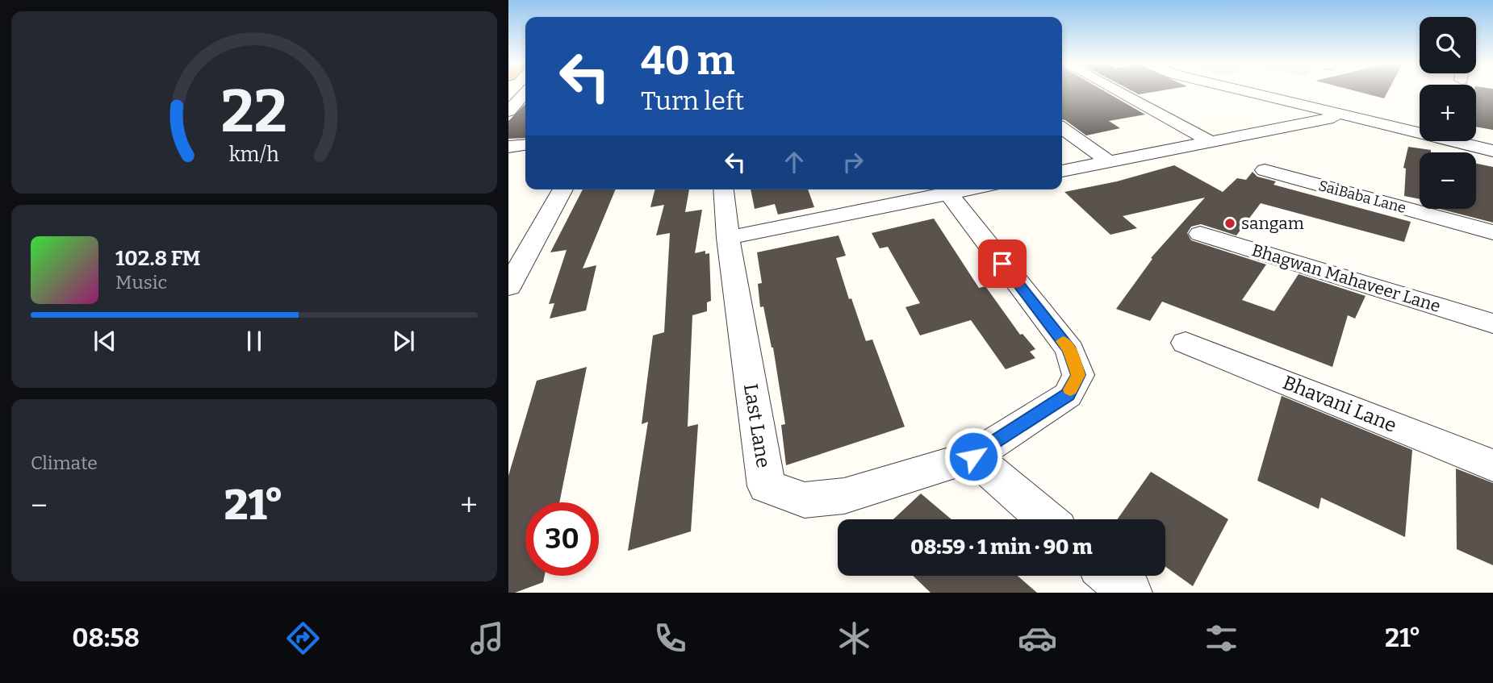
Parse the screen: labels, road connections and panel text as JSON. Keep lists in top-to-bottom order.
{
  "streets": {
    "street": [
      "SaiBaba Lane",
      "Bhagwan Mahaveer Lane",
      "Bhavani Lane",
      "Last Lane"
    ]
  },
  "places": ["sangam"],
  "page": {
    "map_buttons": ["+", "−"],
    "turn": ["40 m", "Turn left"],
    "song": ["102.8 FM", "Music"],
    "tile": "Climate",
    "heat": ["−", "21°", "+"],
    "limit": "30",
    "trip": "08:59 · 1 min · 90 m",
    "tabs": ["08:58", "21°"],
    "gauge": ["22", "km/h"]
  }
}
